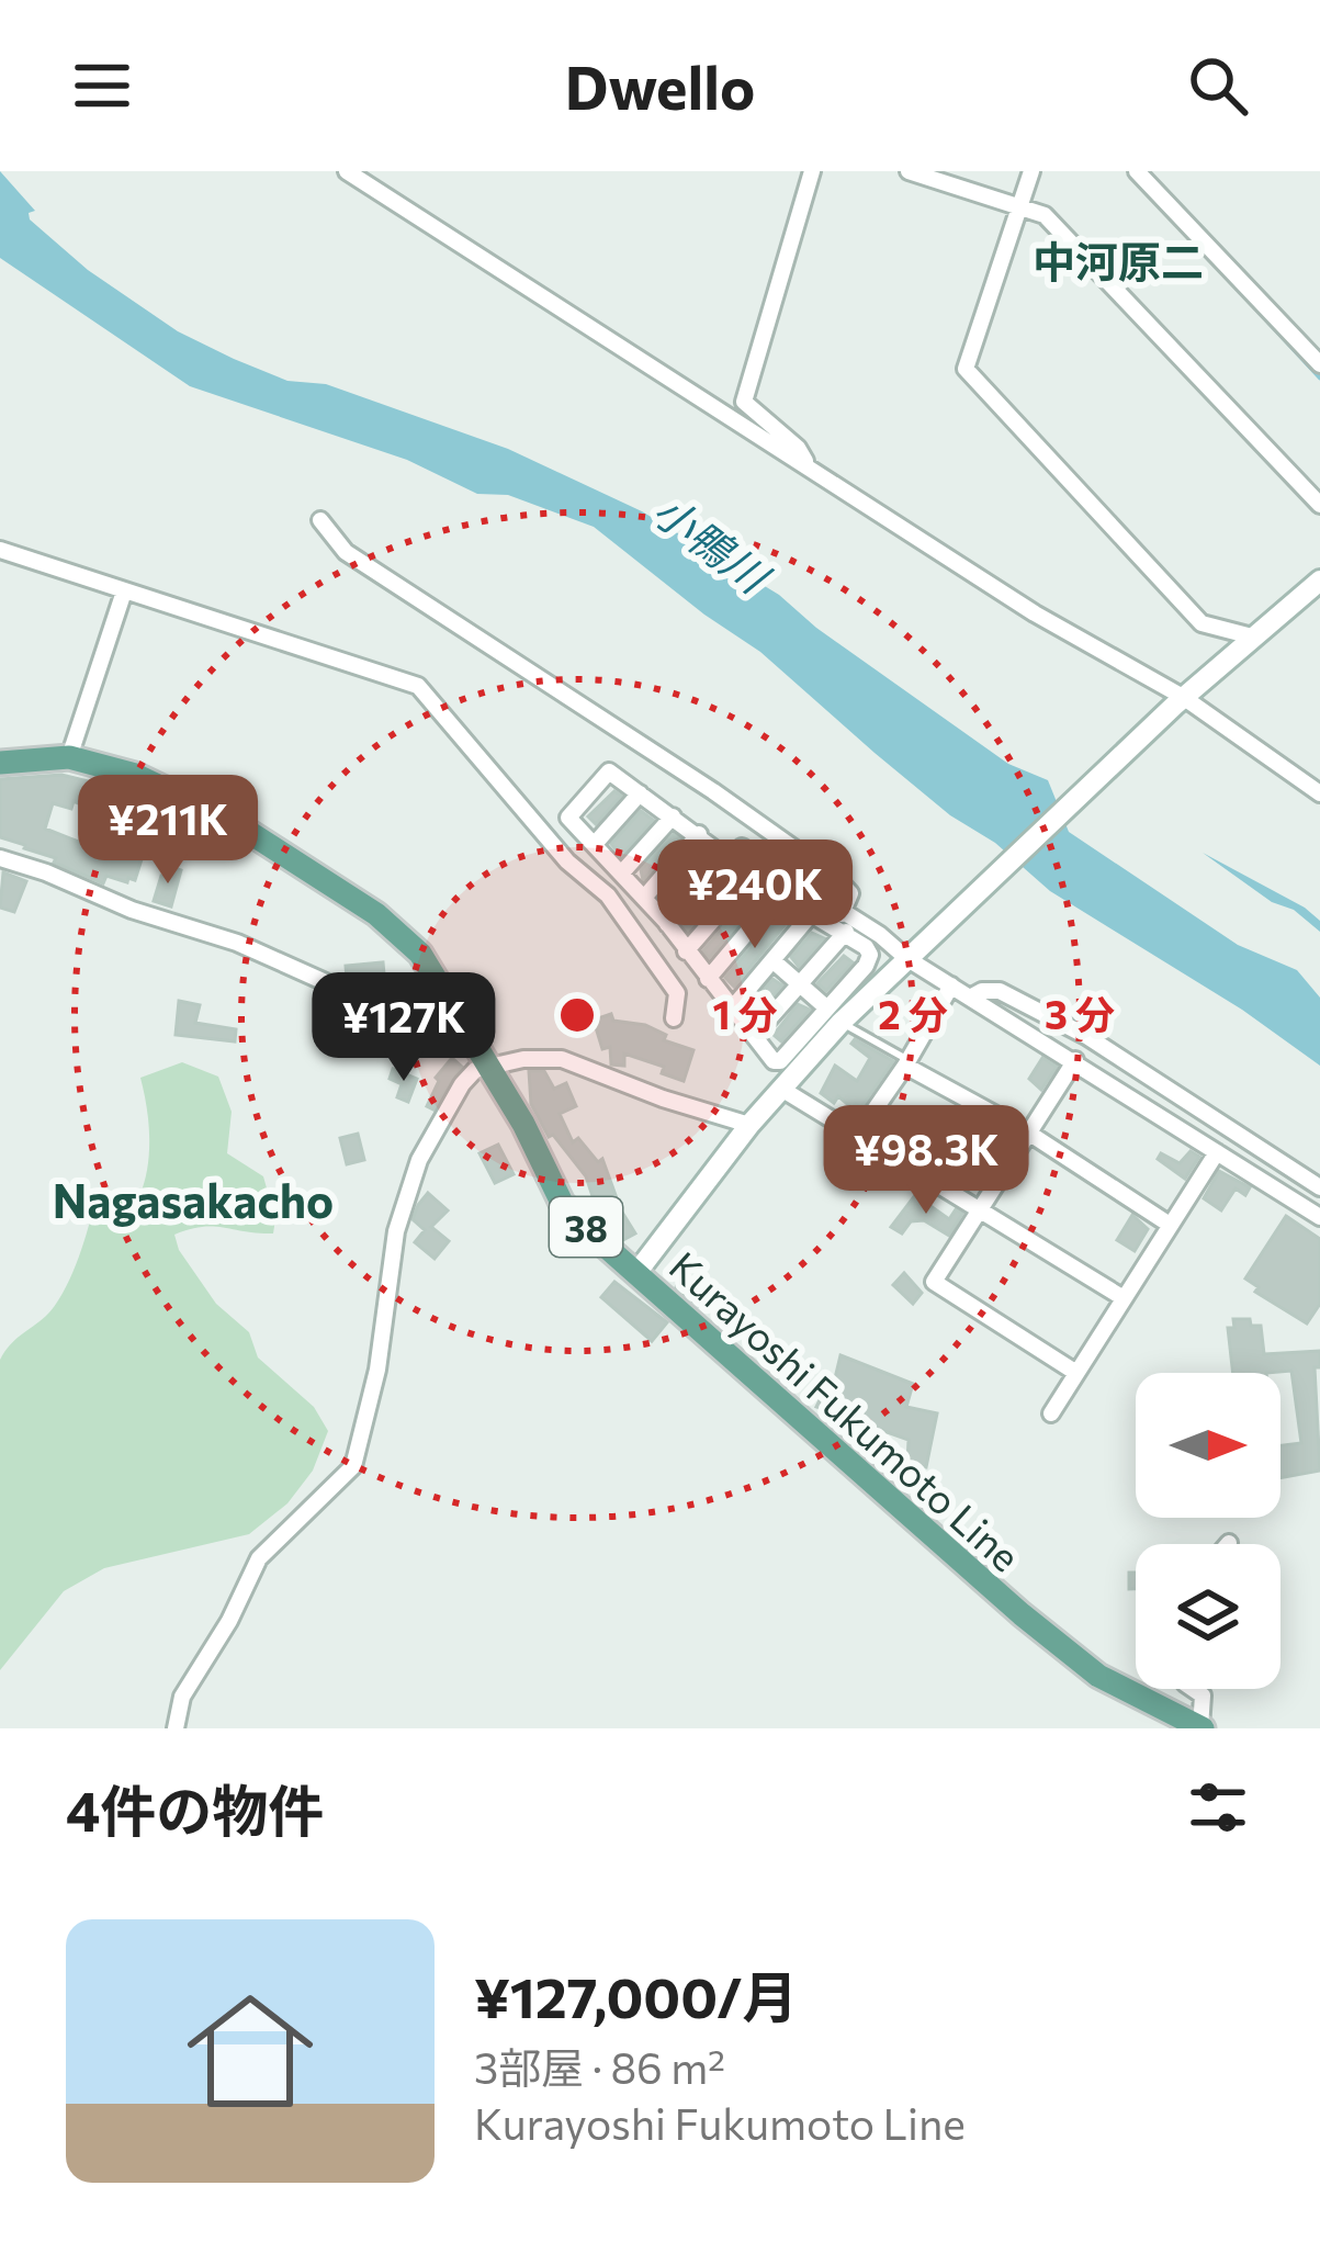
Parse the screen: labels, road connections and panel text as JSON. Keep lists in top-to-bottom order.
{
  "streets": {
    "main road": ["38", "Kurayoshi Fukumoto Line"]
  },
  "districts": ["中河原二", "Nagasakacho"],
  "water": ["小鴨川"],
  "north": "right",
  "page": {
    "header": "Dwello",
    "price": [
      "¥211K",
      "¥240K",
      "¥127K",
      "¥98.3K"
    ],
    "heading": "4件の物件",
    "list": [
      {
        "name": "¥127,000/月",
        "note": "3部屋 · 86 m² · Kurayoshi Fukumoto Line"
      }
    ]
  },
  "rings": ["1 分", "2 分", "3 分"]
}
